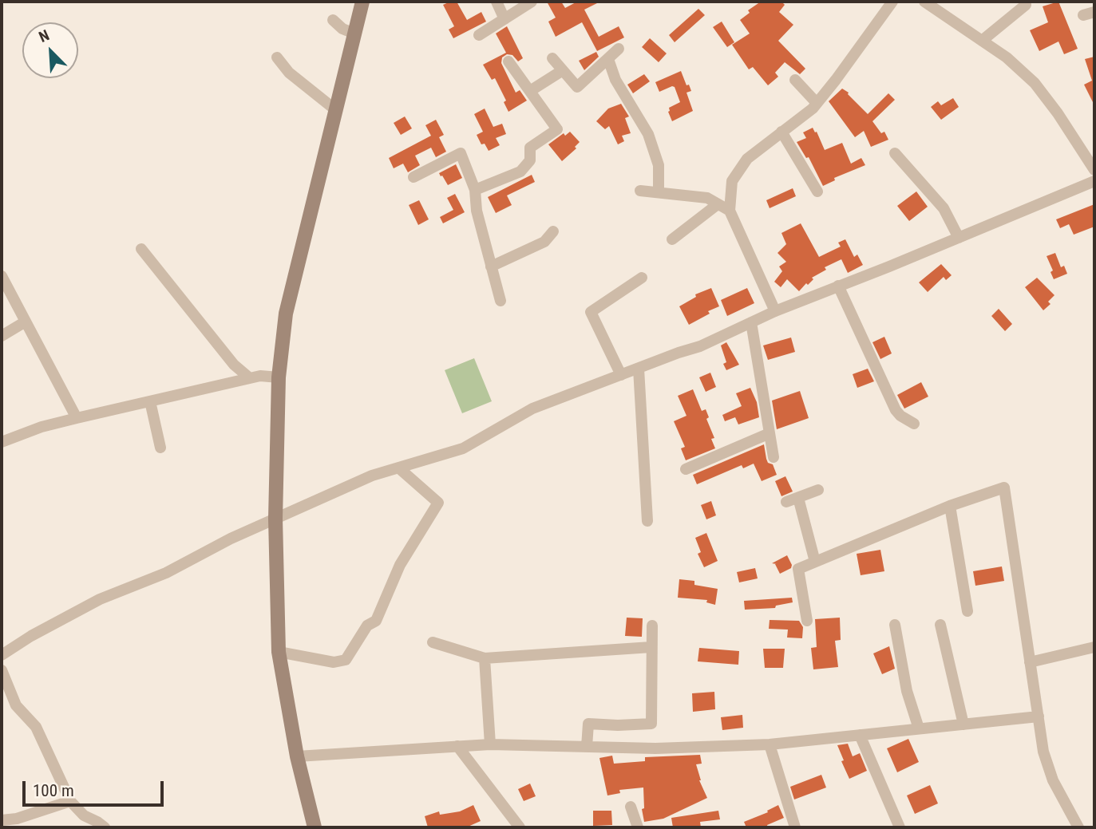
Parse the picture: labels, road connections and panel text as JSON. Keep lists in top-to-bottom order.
{
  "scale_bar": "100 m",
  "north": "top left"
}
